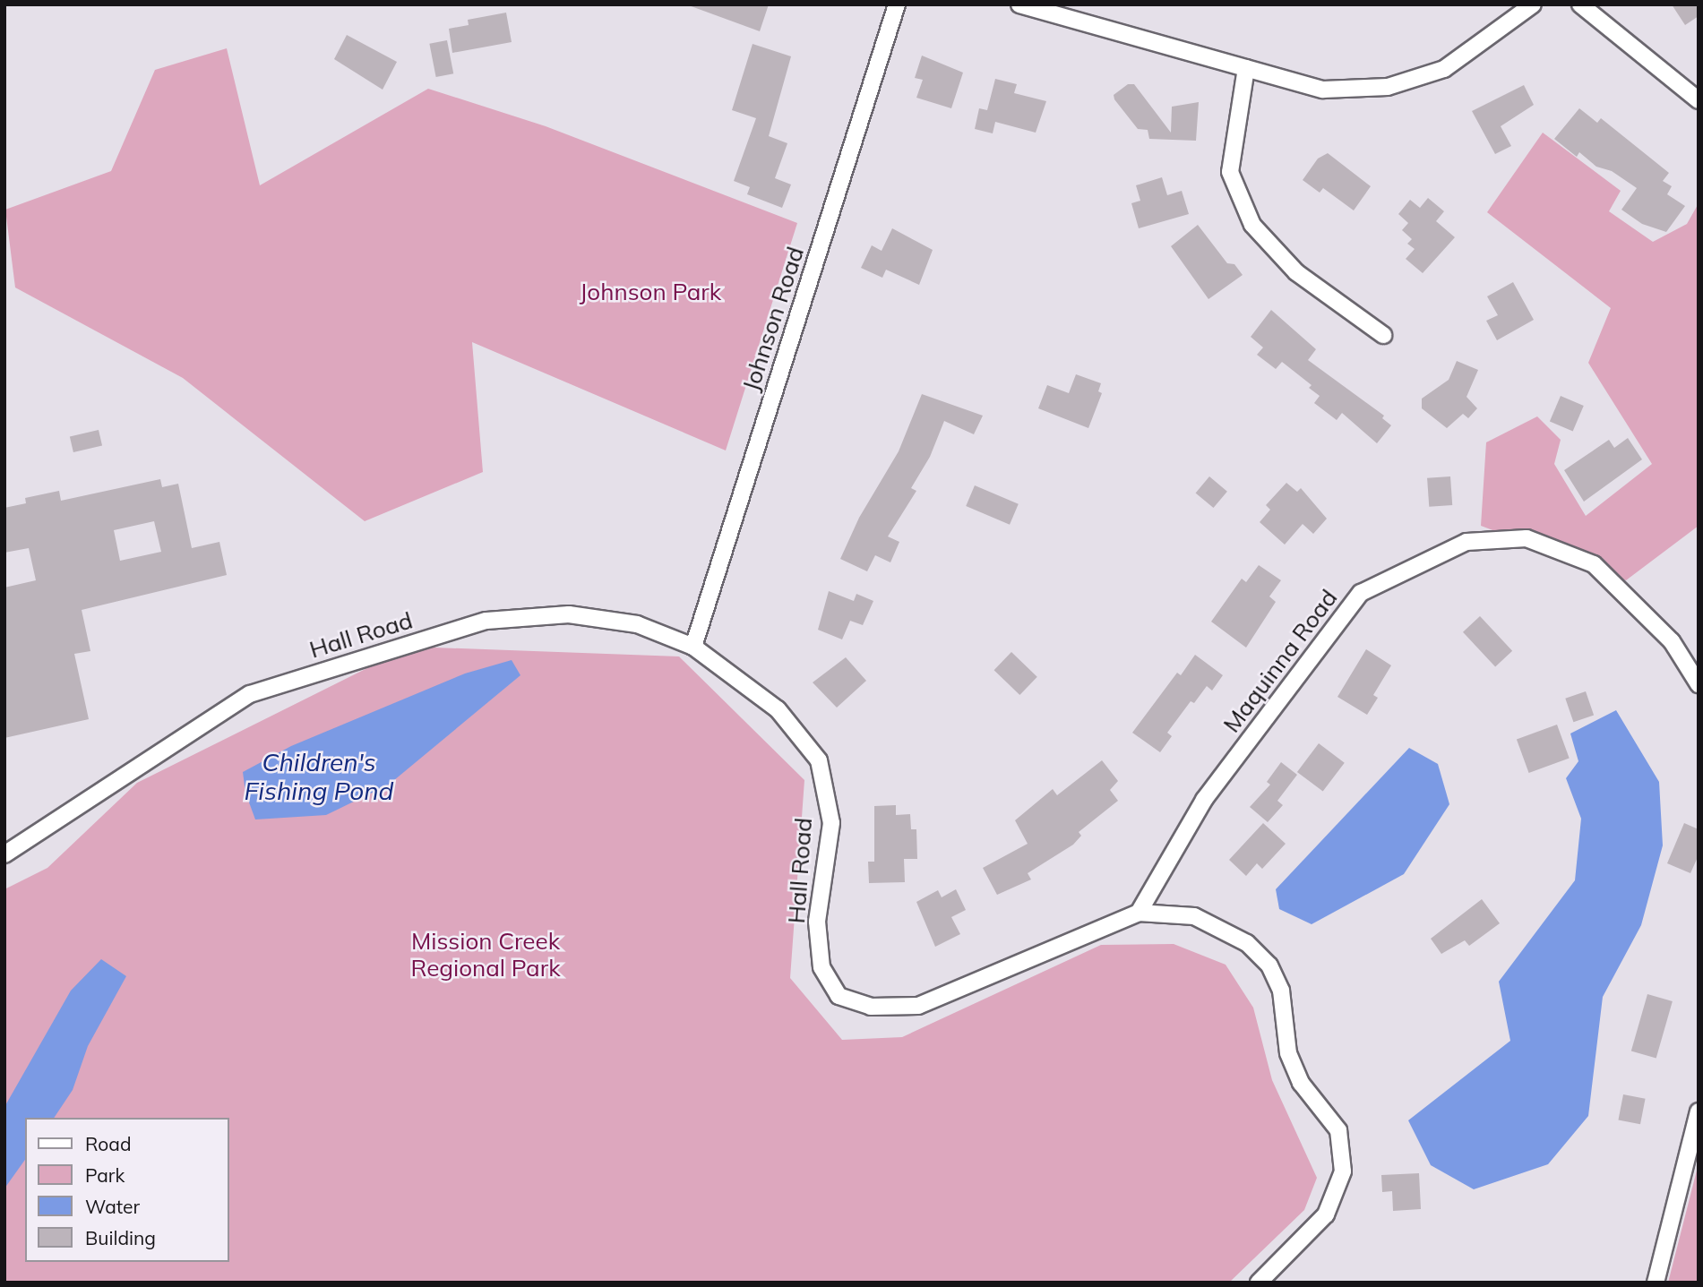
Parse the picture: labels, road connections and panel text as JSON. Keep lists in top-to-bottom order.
{
  "streets": {
    "street": ["Johnson Road", "Hall Road", "Maquinna Road"]
  },
  "crossings": [
    ["Johnson Road", "Hall Road"],
    ["Hall Road", "Maquinna Road"]
  ],
  "water": ["Children's Fishing Pond"],
  "parks": ["Johnson Park", "Mission Creek Regional Park"],
  "legend": [
    "Road",
    "Park",
    "Water",
    "Building"
  ]
}
